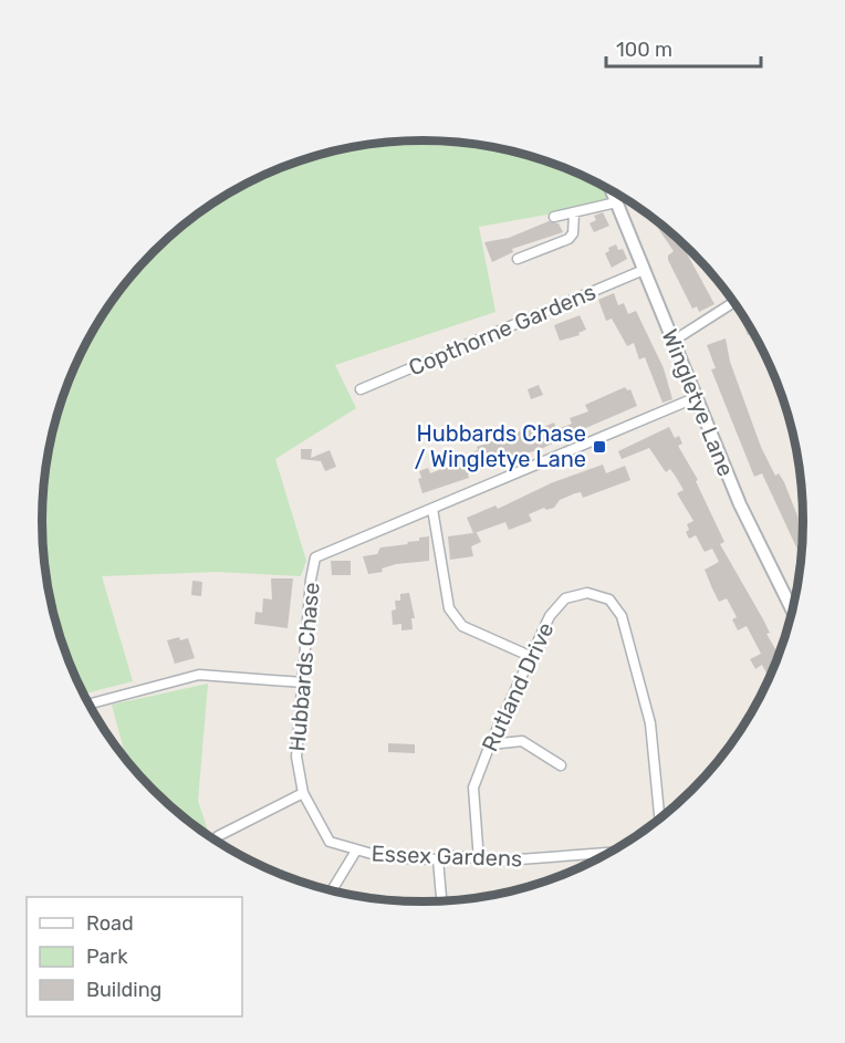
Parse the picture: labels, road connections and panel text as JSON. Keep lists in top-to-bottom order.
{
  "streets": {
    "street": [
      "Copthorne Gardens",
      "Wingletye Lane",
      "Hubbards Chase",
      "Rutland Drive",
      "Essex Gardens"
    ]
  },
  "crossings": [
    ["Copthorne Gardens", "Wingletye Lane"],
    ["Wingletye Lane", "Hubbards Chase"],
    ["Hubbards Chase", "Essex Gardens"],
    ["Rutland Drive", "Essex Gardens"]
  ],
  "places": {
    "transit": ["Hubbards Chase / Wingletye Lane"]
  },
  "legend": ["Road", "Park", "Building"],
  "scale_bar": "100 m"
}
